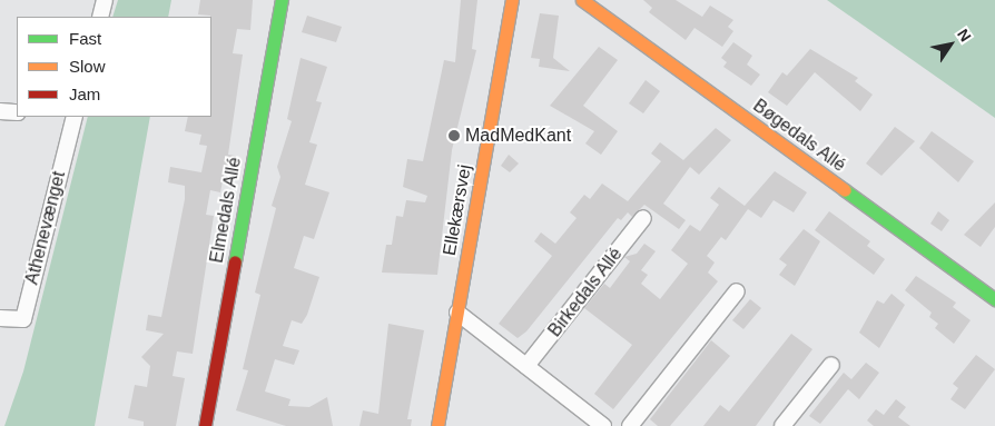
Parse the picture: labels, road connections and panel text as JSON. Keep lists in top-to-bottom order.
{
  "streets": {
    "street": [
      "Bøgedals Allé",
      "Elmedals Allé",
      "Ellekærsvej",
      "Athenevænget",
      "Birkedals Allé"
    ]
  },
  "places": ["MadMedKant"],
  "legend": ["Fast", "Slow", "Jam"],
  "north": "top right"
}
